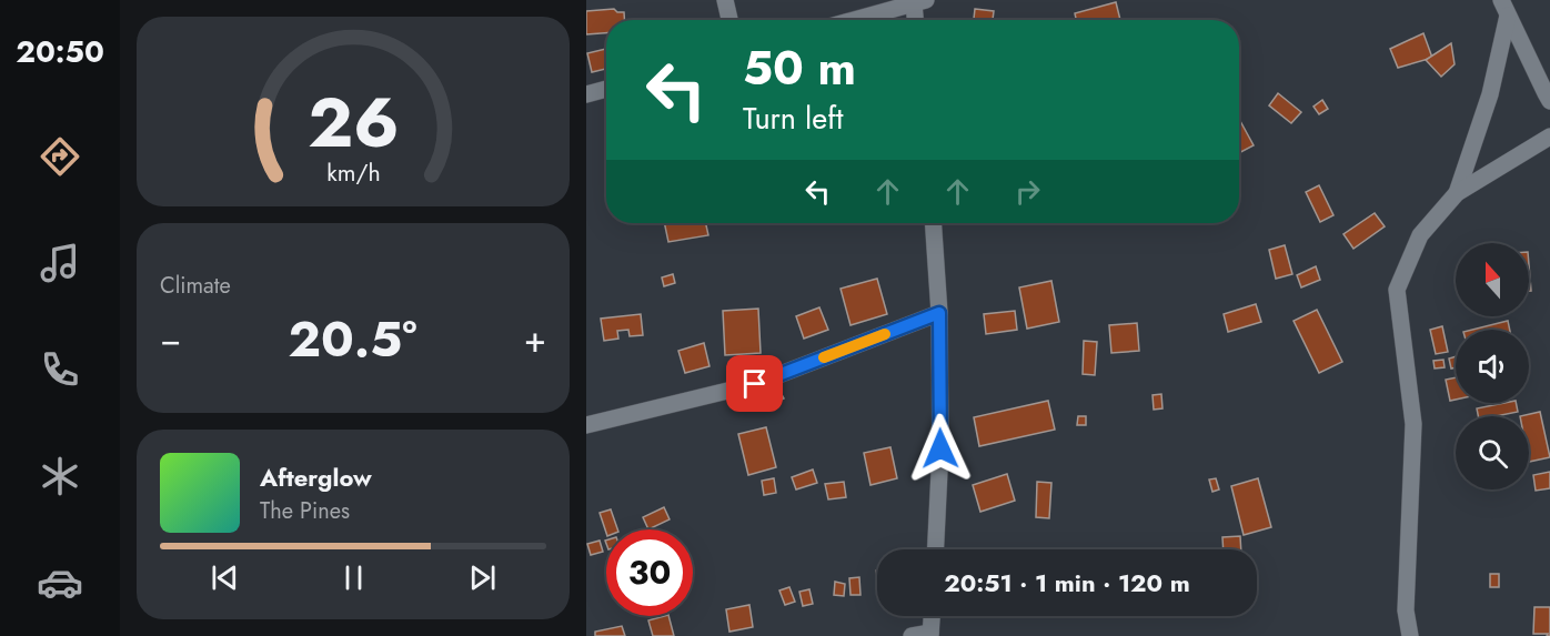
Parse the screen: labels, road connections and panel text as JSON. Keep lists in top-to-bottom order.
{
  "north": "top",
  "page": {
    "tabs": "20:50",
    "turn": ["50 m", "Turn left"],
    "tile": "Climate",
    "heat": ["−", "20.5°", "+"],
    "song": ["Afterglow", "The Pines"],
    "limit": "30",
    "trip": "20:51 · 1 min · 120 m",
    "gauge": ["26", "km/h"]
  }
}
